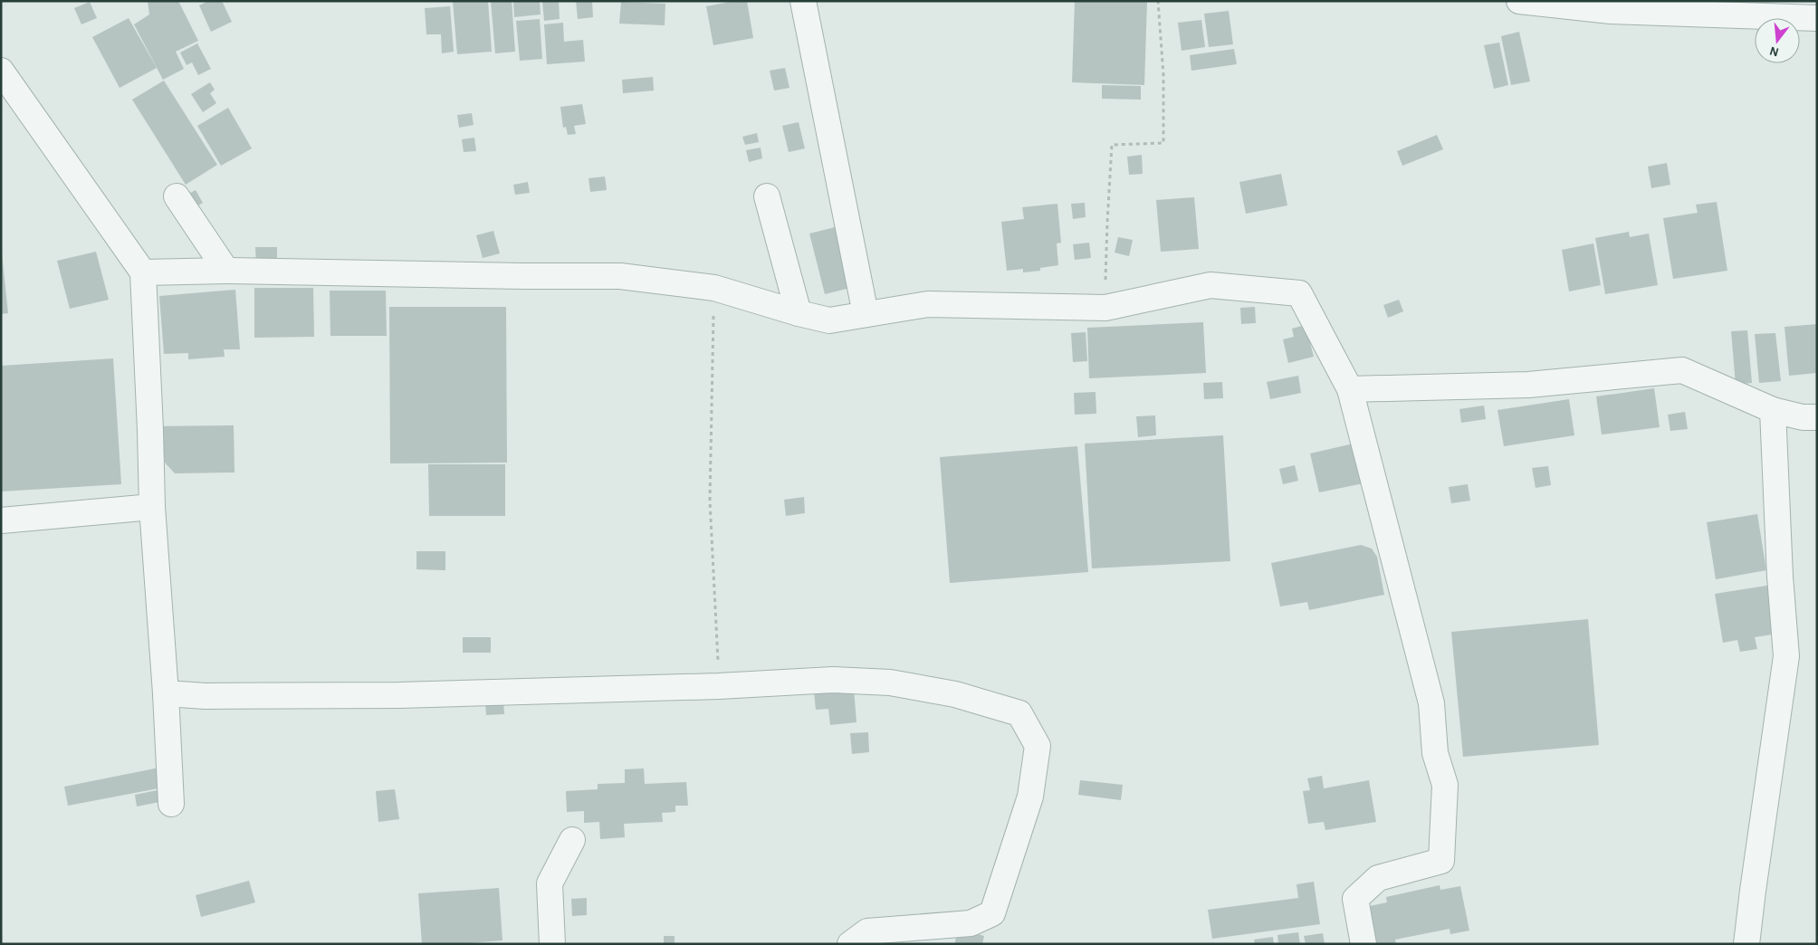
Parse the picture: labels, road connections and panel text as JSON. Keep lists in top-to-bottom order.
{
  "north": "bottom"
}
